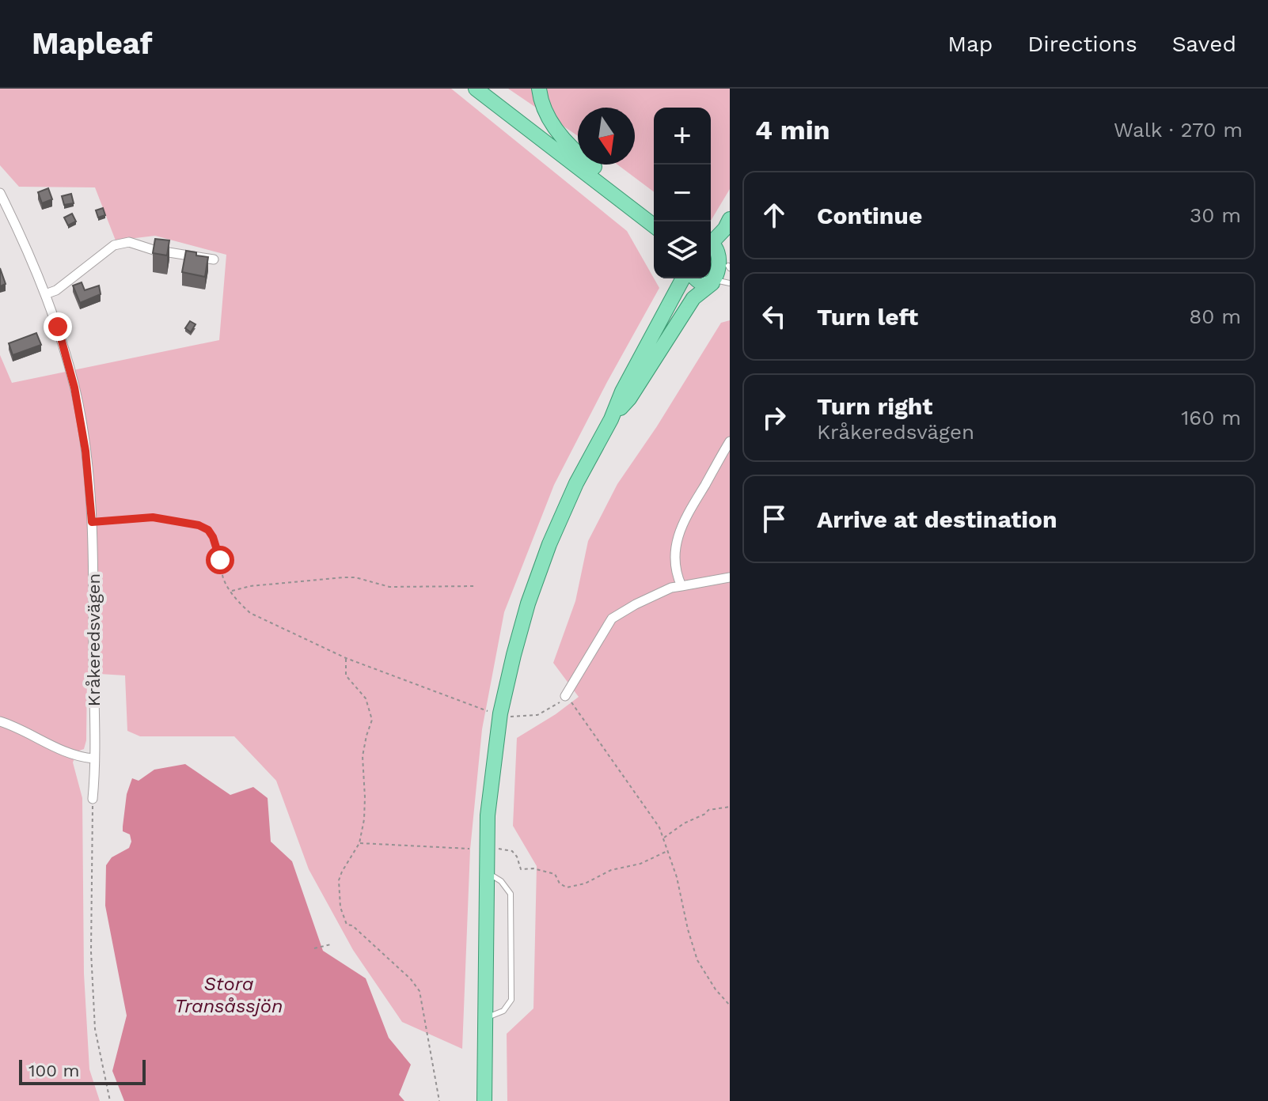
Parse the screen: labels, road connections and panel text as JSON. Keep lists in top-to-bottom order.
{
  "streets": {
    "street": ["Kråkeredsvägen"]
  },
  "water": ["Stora Transåssjön"],
  "scale_bar": "100 m",
  "north": "bottom",
  "page": {
    "header": "Mapleaf",
    "nav": ["Map", "Directions", "Saved"],
    "heading": ["4 min", "Walk · 270 m"],
    "map_buttons": ["+", "−"],
    "list": [
      ["Continue", "30 m"],
      ["Turn left", "80 m"],
      ["Turn right", "Kråkeredsvägen", "160 m"],
      "Arrive at destination"
    ],
    "scale": "100 m"
  }
}
